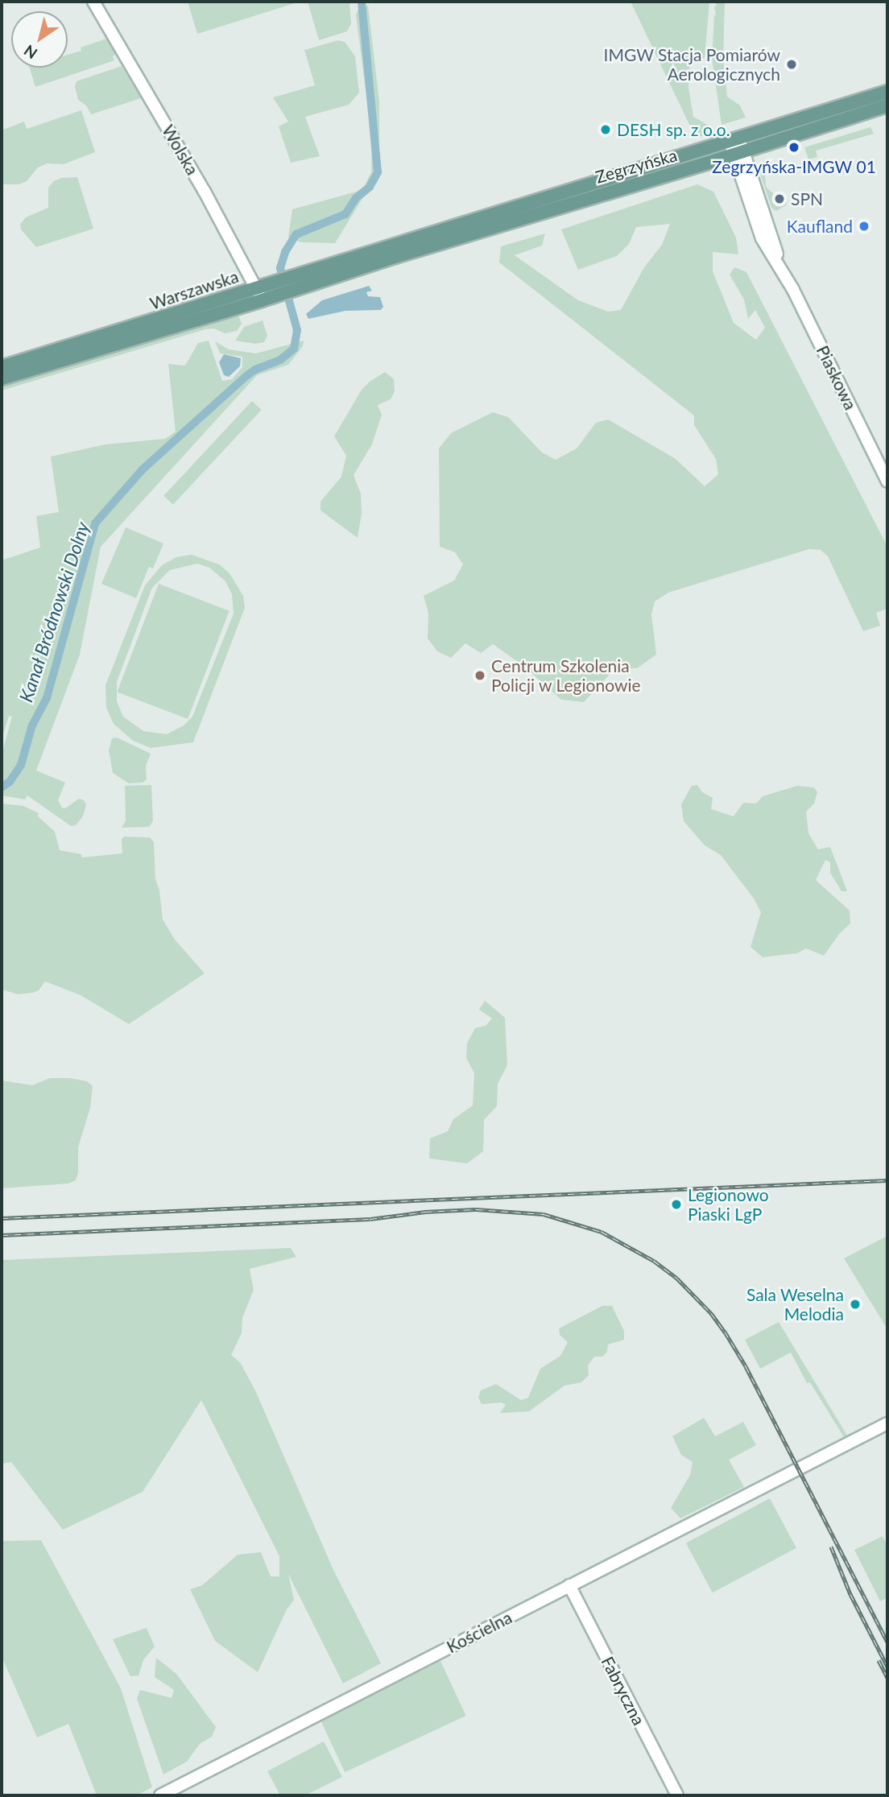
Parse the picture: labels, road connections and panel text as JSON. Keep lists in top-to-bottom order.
{
  "streets": {
    "main road": ["Zegrzyńska", "Warszawska"],
    "street": [
      "Wolska",
      "Piaskowa",
      "Kościelna",
      "Fabryczna"
    ]
  },
  "crossings": [
    ["Wolska", "Warszawska"],
    ["Zegrzyńska", "Warszawska"],
    ["Zegrzyńska", "Piaskowa"],
    ["Kościelna", "Fabryczna"]
  ],
  "water": ["Kanał Bródnowski Dolny"],
  "places": [
    "IMGW Stacja Pomiarów Aerologicznych",
    "DESH sp. z o.o.",
    "Zegrzyńska-IMGW 01",
    "SPN",
    "Kaufland",
    "Centrum Szkolenia Policji w Legionowie",
    "Legionowo Piaski LgP",
    "Sala Weselna Melodia"
  ],
  "north": "bottom left"
}
